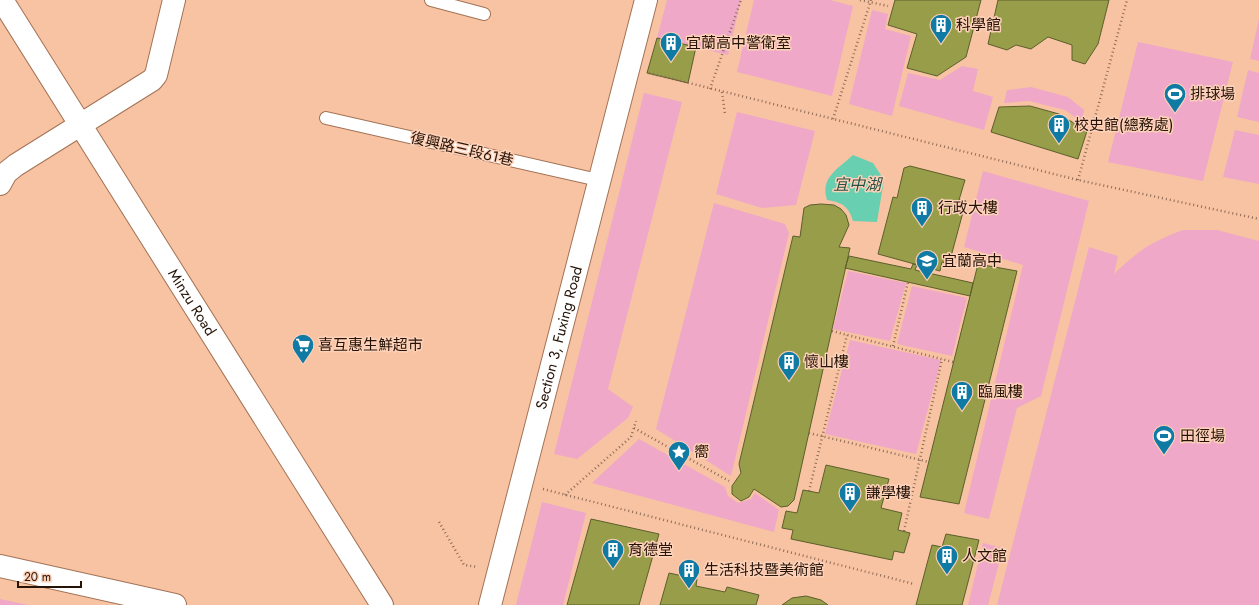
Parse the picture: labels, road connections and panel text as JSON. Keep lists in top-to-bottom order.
{
  "streets": {
    "street": ["Minzu Road", "Section 3, Fuxing Road"],
    "lane": ["復興路三段61巷"]
  },
  "crossings": [
    ["復興路三段61巷", "Section 3, Fuxing Road"]
  ],
  "water": ["宜中湖"],
  "places": {
    "building": [
      "科學館",
      "宜蘭高中警衛室",
      "校史館(總務處)",
      "行政大樓",
      "懷山樓",
      "臨風樓",
      "謙學樓",
      "育德堂",
      "人文館",
      "生活科技暨美術館"
    ],
    "sports": ["排球場", "田徑場"],
    "school or university": ["宜蘭高中"],
    "supermarket": ["喜互惠生鮮超市"],
    "place": ["嚮"]
  },
  "scale_bar": "20 m"
}
